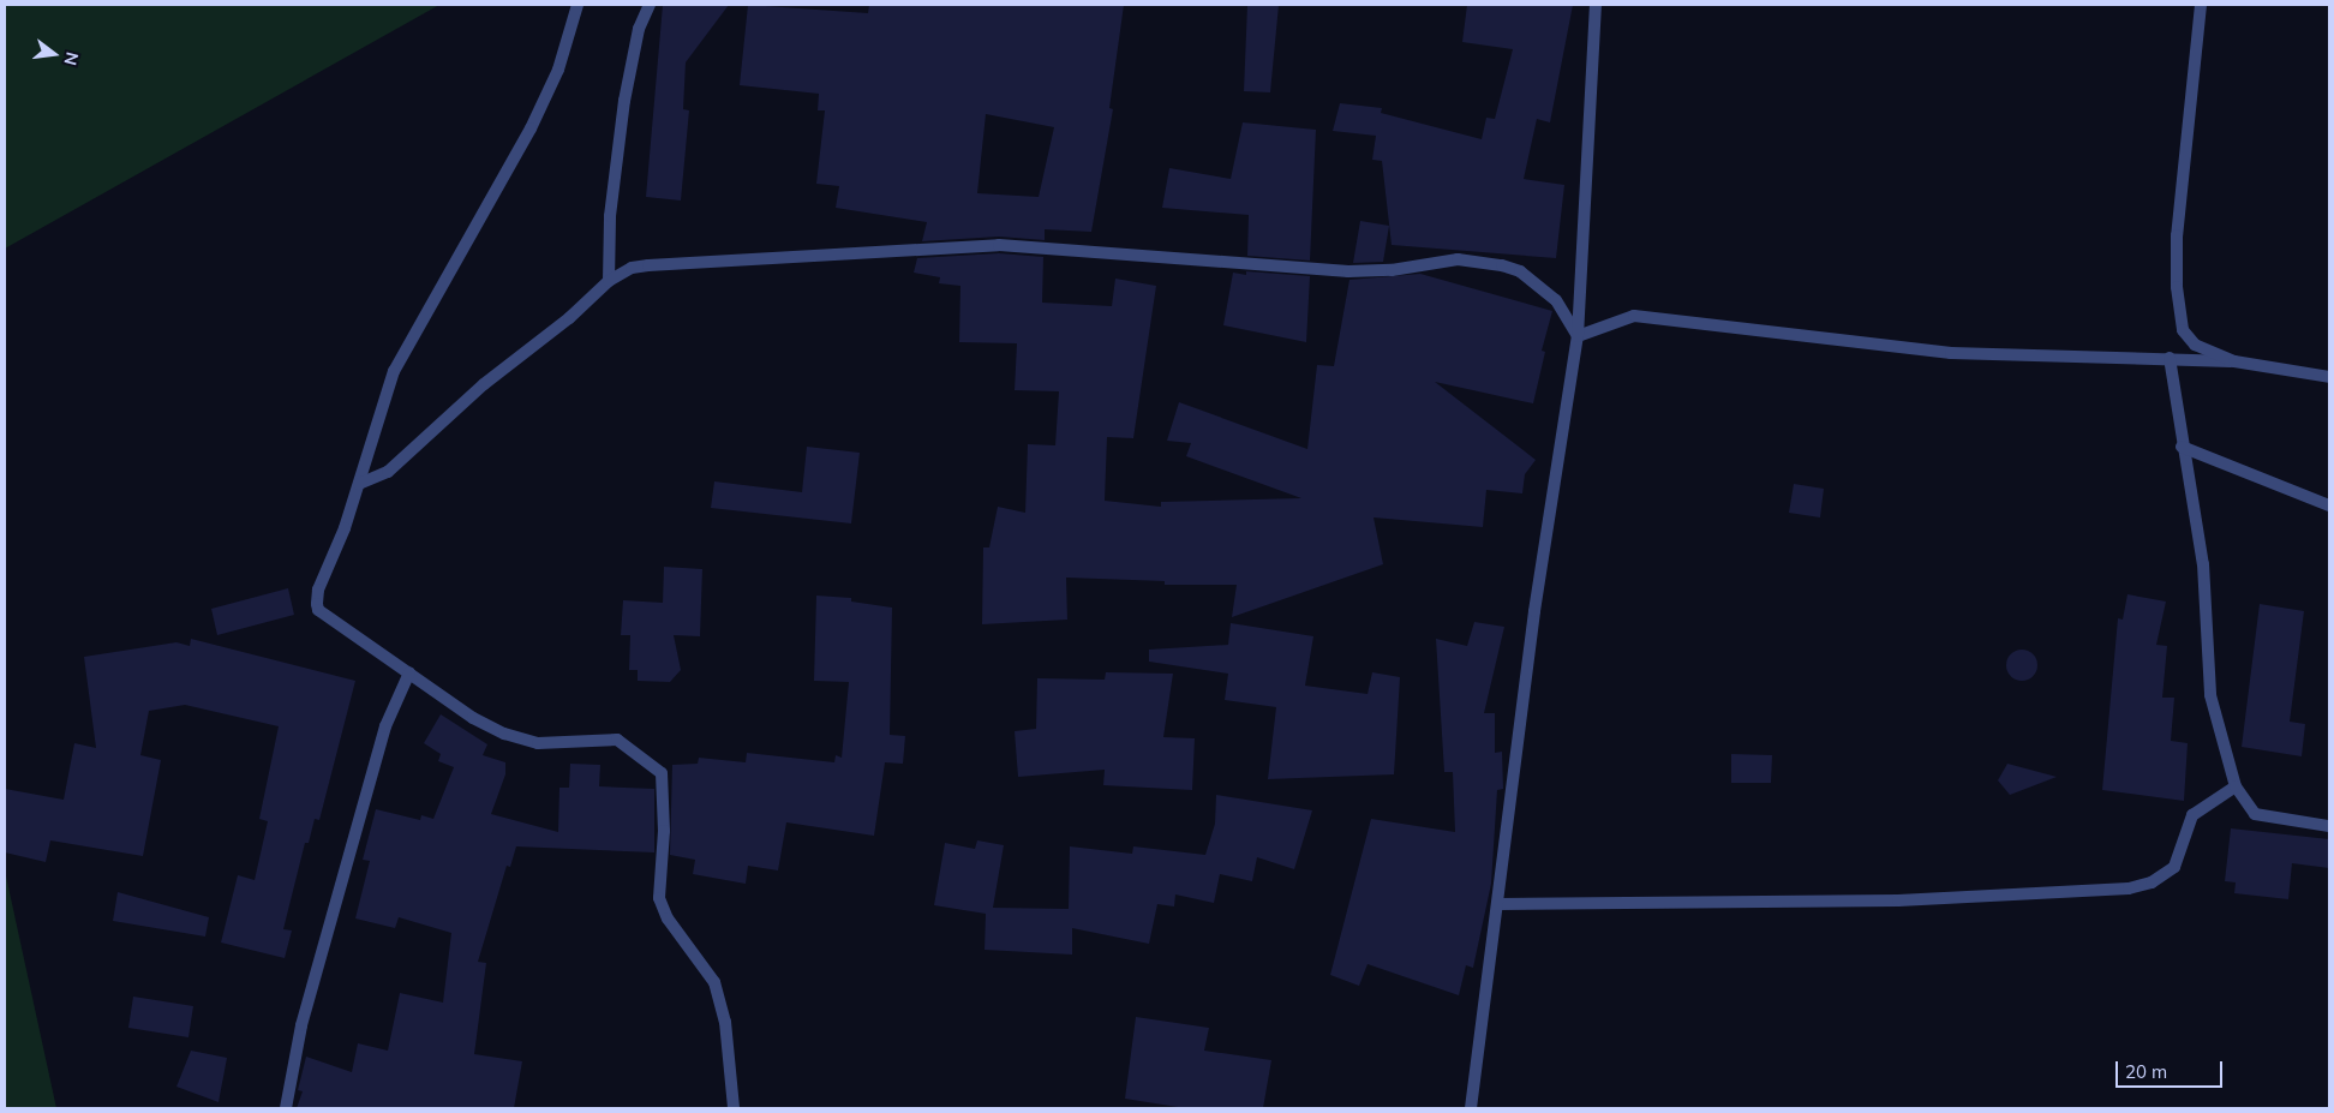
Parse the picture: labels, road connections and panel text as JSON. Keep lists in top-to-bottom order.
{
  "scale_bar": "20 m",
  "north": "right"
}
